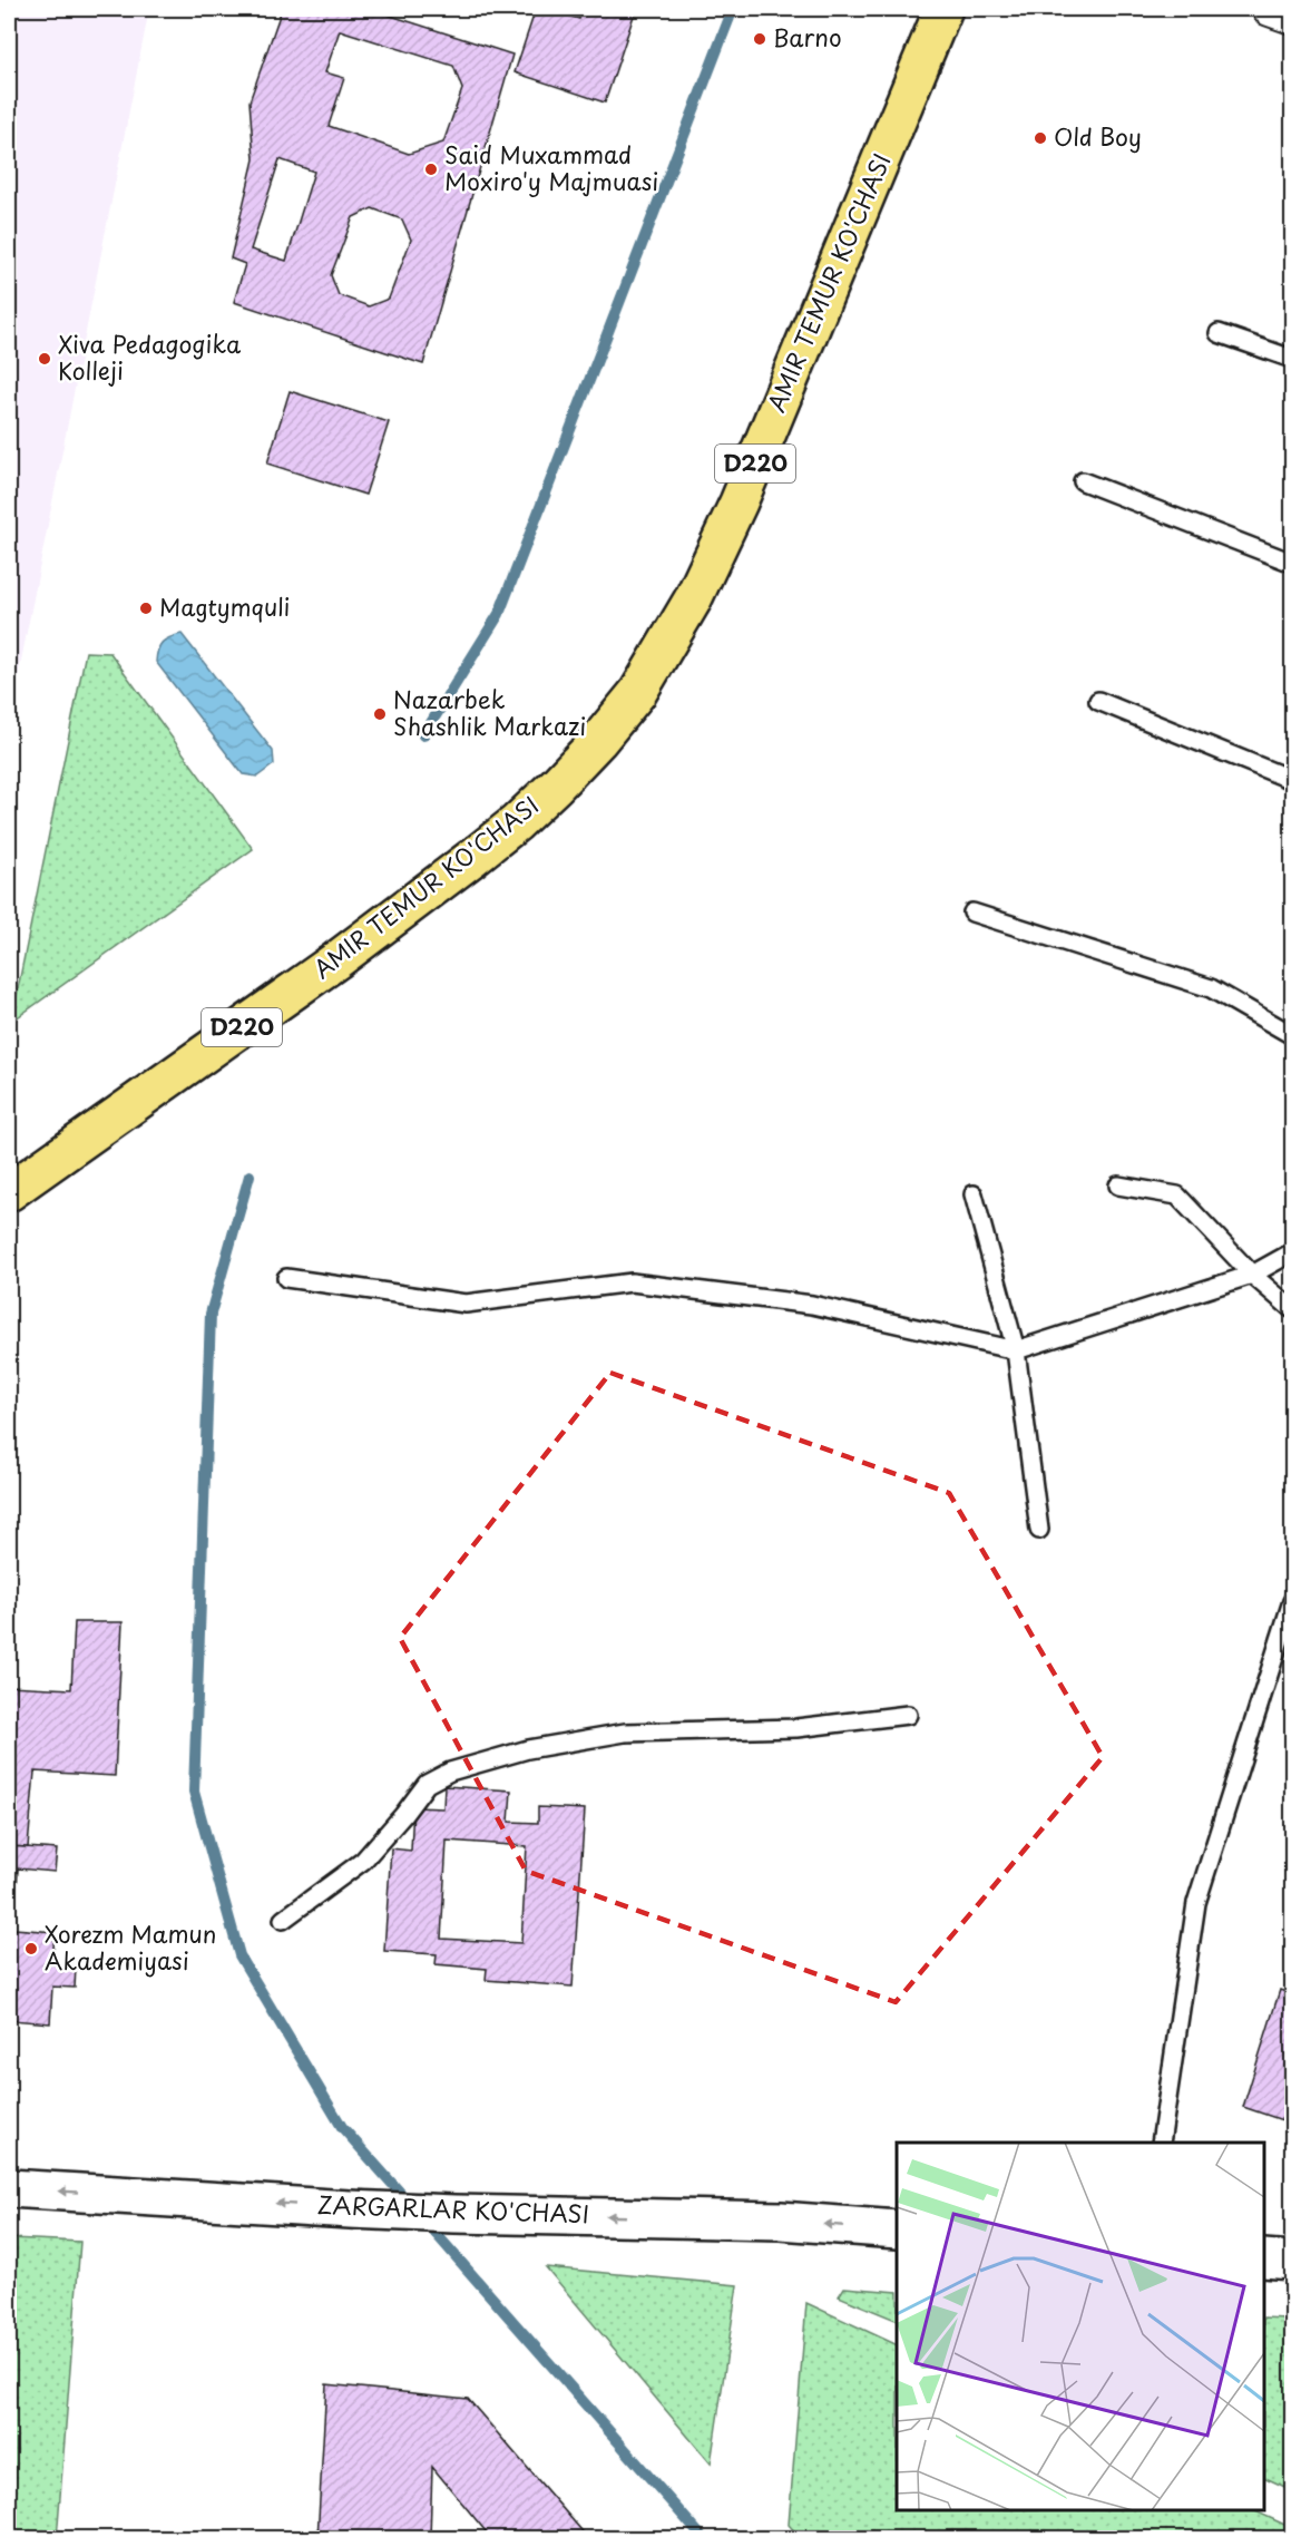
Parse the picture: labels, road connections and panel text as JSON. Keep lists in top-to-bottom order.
{
  "streets": {
    "main road": ["AMIR TEMUR KO'CHASI", "D220", "ZARGARLAR KO'CHASI"]
  },
  "one_way": ["ZARGARLAR KO'CHASI"],
  "places": [
    "Barno",
    "Old Boy",
    "Said Muxammad Moxiro'y Majmuasi",
    "Xiva Pedagogika Kolleji",
    "Magtymquli",
    "Nazarbek Shashlik Markazi",
    "Xorezm Mamun Akademiyasi"
  ]
}
